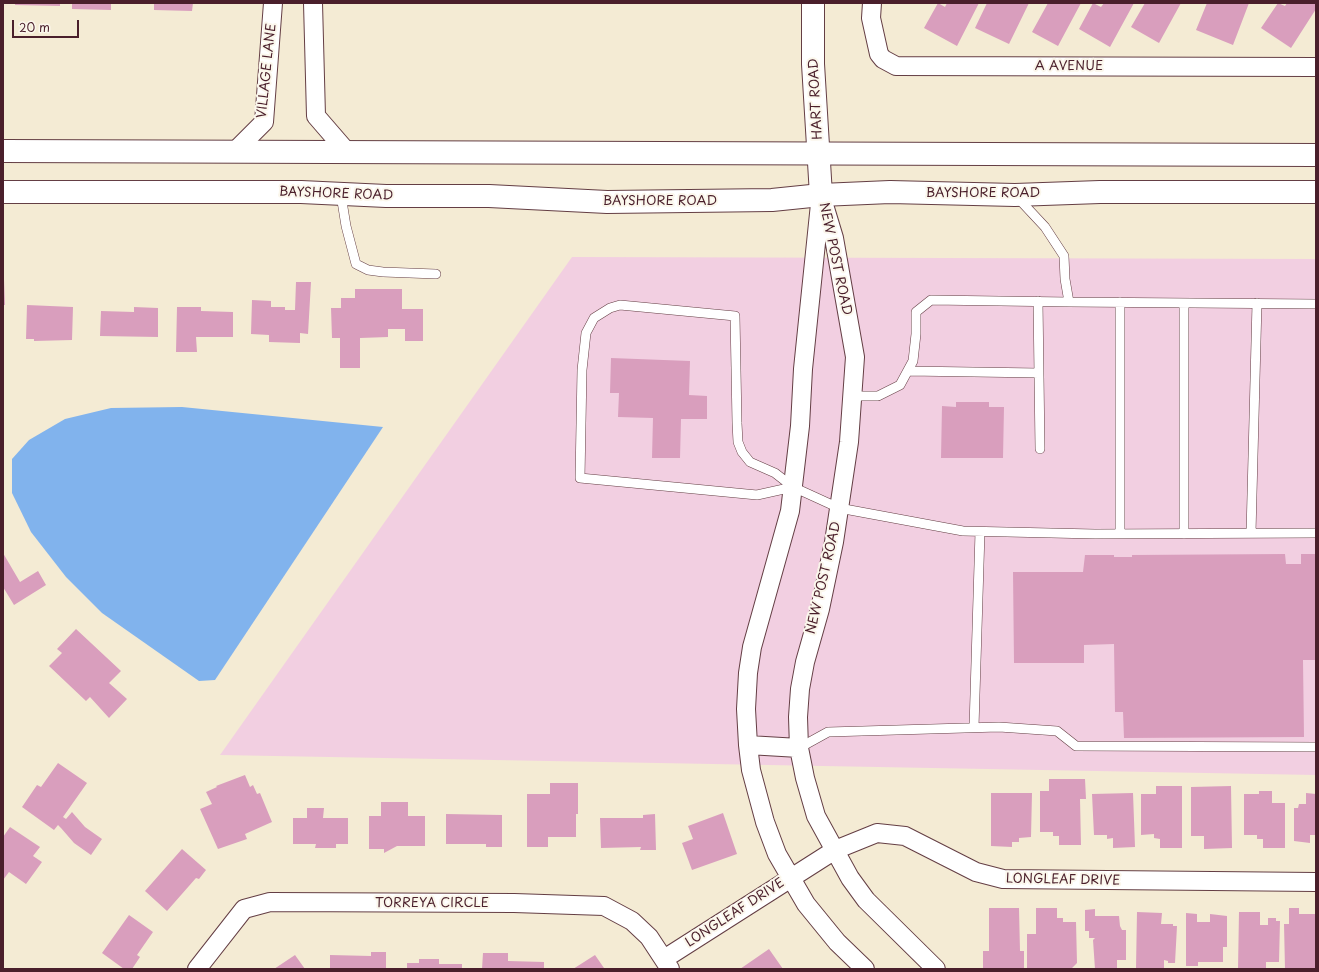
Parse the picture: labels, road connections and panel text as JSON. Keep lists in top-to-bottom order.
{
  "streets": {
    "main road": ["HART ROAD", "BAYSHORE ROAD"],
    "street": [
      "A AVENUE",
      "VILLAGE LANE",
      "NEW POST ROAD",
      "LONGLEAF DRIVE",
      "TORREYA CIRCLE"
    ]
  },
  "crossings": [
    ["HART ROAD", "BAYSHORE ROAD"],
    ["HART ROAD", "NEW POST ROAD"],
    ["BAYSHORE ROAD", "NEW POST ROAD"],
    ["NEW POST ROAD", "LONGLEAF DRIVE"],
    ["LONGLEAF DRIVE", "TORREYA CIRCLE"]
  ],
  "scale_bar": "20 m"
}
